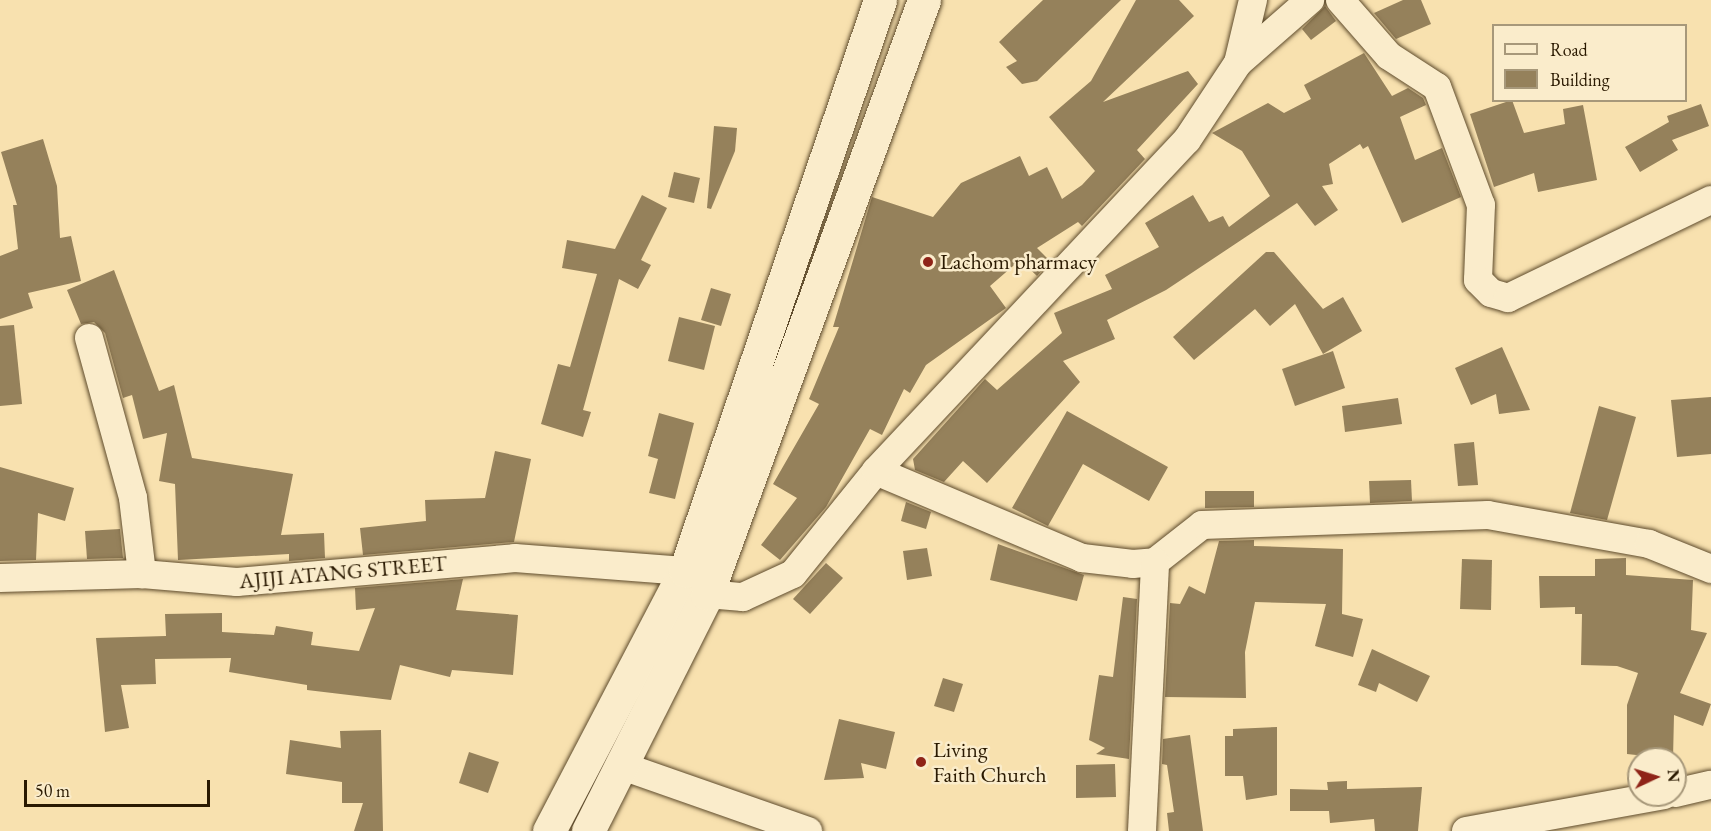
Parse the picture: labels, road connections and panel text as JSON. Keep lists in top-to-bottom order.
{
  "streets": {
    "street": ["AJIJI ATANG STREET"]
  },
  "places": ["Lachom pharmacy", "Living Faith Church"],
  "legend": ["Road", "Building"],
  "scale_bar": "50 m",
  "north": "right"
}
